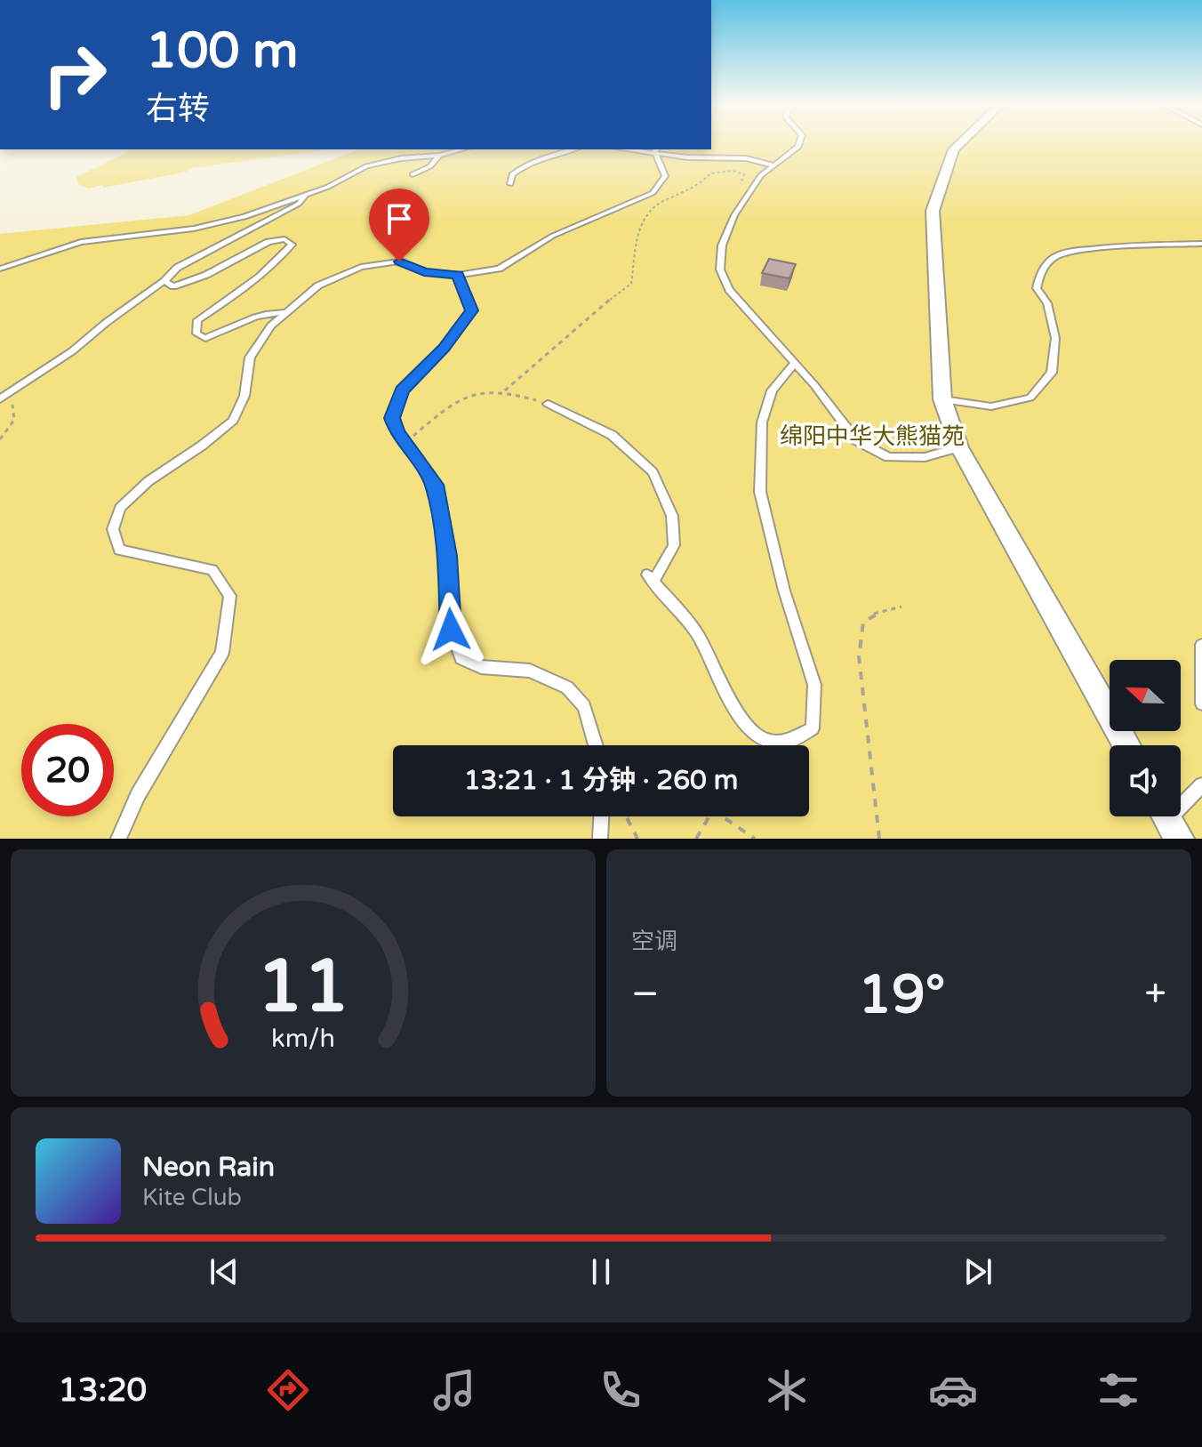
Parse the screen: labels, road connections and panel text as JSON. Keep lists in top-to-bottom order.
{
  "parks": ["绵阳中华大熊猫苑"],
  "north": "left",
  "page": {
    "turn": ["100 m", "右转"],
    "limit": "20",
    "trip": "13:21 · 1 分钟 · 260 m",
    "tile": "空调",
    "heat": ["−", "19°", "+"],
    "song": ["Neon Rain", "Kite Club"],
    "tabs": "13:20",
    "gauge": ["11", "km/h"]
  }
}
